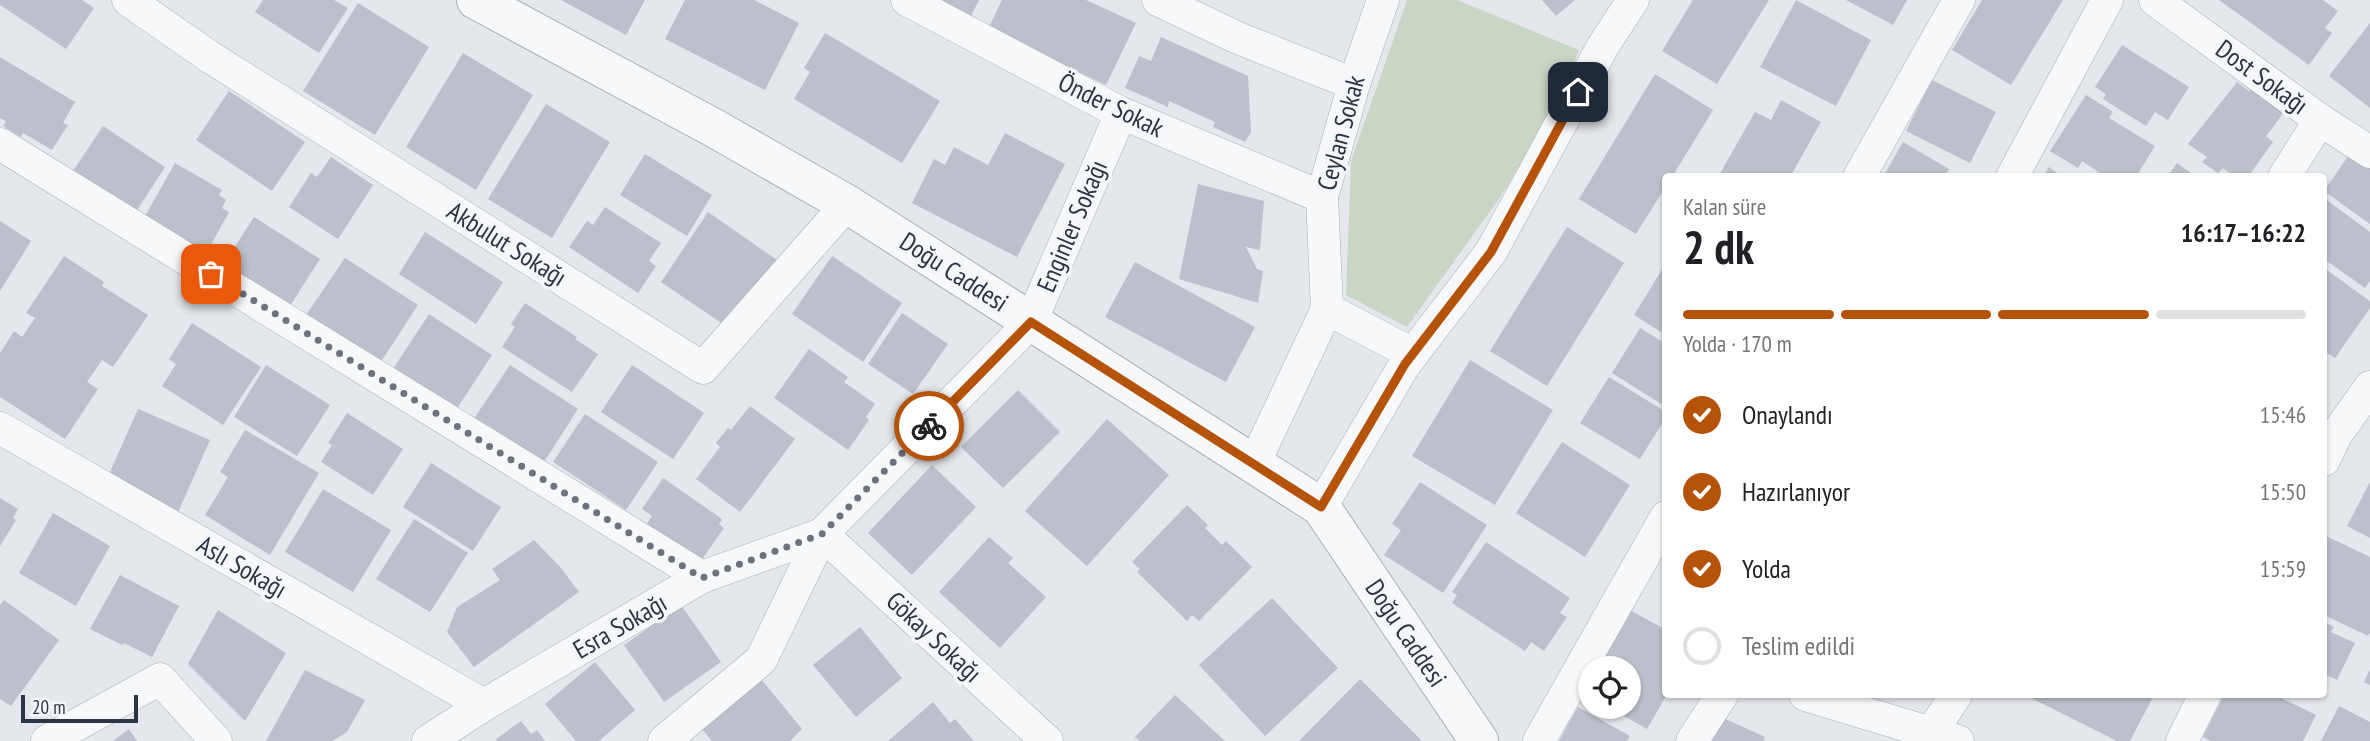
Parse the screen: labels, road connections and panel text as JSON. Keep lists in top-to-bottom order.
{
  "streets": {
    "street": [
      "Dost Sokağı",
      "Önder Sokak",
      "Ceylan Sokak",
      "Enginler Sokağı",
      "Akbulut Sokağı",
      "Doğu Caddesi",
      "Aslı Sokağı",
      "Esra Sokağı",
      "Gökay Sokağı"
    ]
  },
  "crossings": [
    ["Önder Sokak", "Ceylan Sokak"],
    ["Önder Sokak", "Enginler Sokağı"],
    ["Ceylan Sokak", "Doğu Caddesi"],
    ["Enginler Sokağı", "Doğu Caddesi"],
    ["Enginler Sokağı", "Esra Sokağı"],
    ["Enginler Sokağı", "Gökay Sokağı"],
    ["Akbulut Sokağı", "Doğu Caddesi"],
    ["Aslı Sokağı", "Esra Sokağı"],
    ["Esra Sokağı", "Gökay Sokağı"]
  ],
  "scale_bar": "20 m",
  "page": {
    "heading": ["2 dk", "Kalan süre", "16:17–16:22"],
    "bar": "Yolda · 170 m",
    "list": [
      ["Onaylandı", "15:46"],
      ["Hazırlanıyor", "15:50"],
      ["Yolda", "15:59"],
      "Teslim edildi"
    ],
    "scale": "20 m"
  }
}
